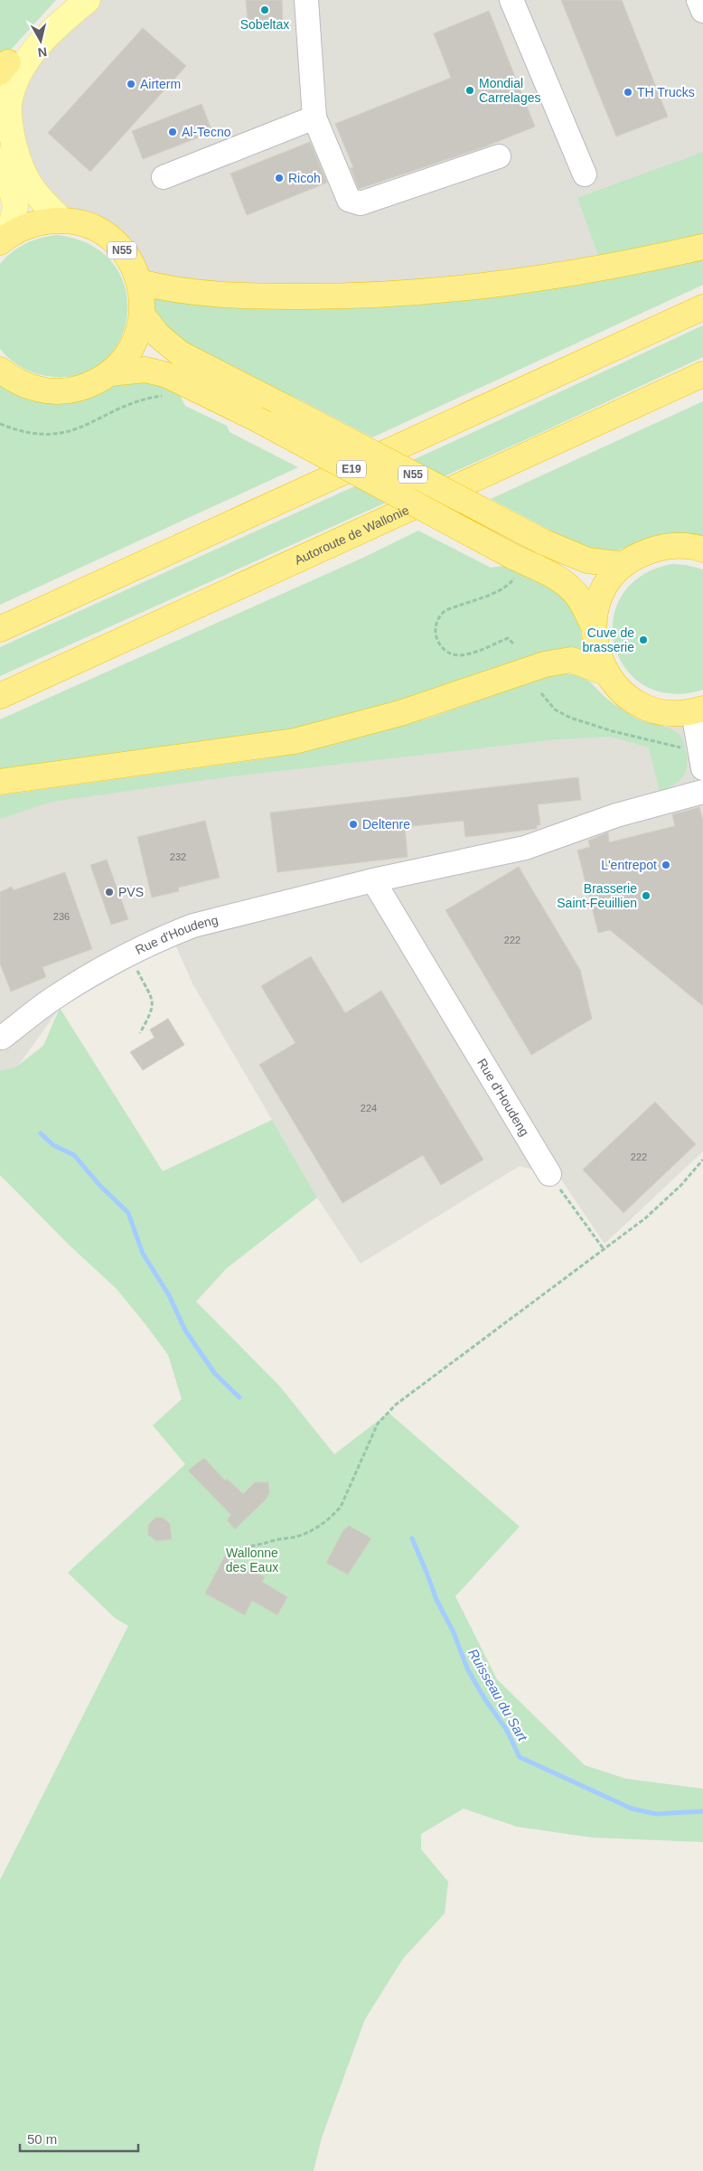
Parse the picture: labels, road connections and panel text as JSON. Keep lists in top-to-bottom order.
{
  "streets": {
    "highway": ["N55", "E19", "Autoroute de Wallonie"],
    "street": ["Rue d'Houdeng"]
  },
  "water": ["Ruisseau du Sart"],
  "parks": ["Wallonne des Eaux"],
  "places": [
    "Sobeltax",
    "Airterm",
    "Mondial Carrelages",
    "TH Trucks",
    "Al-Tecno",
    "Ricoh",
    "Cuve de brasserie",
    "Deltenre",
    "L'entrepot",
    "PVS",
    "Brasserie Saint-Feuillien"
  ],
  "house_numbers": [
    "232",
    "236",
    "222",
    "224",
    "222"
  ],
  "scale_bar": "50 m",
  "north": "bottom"
}
